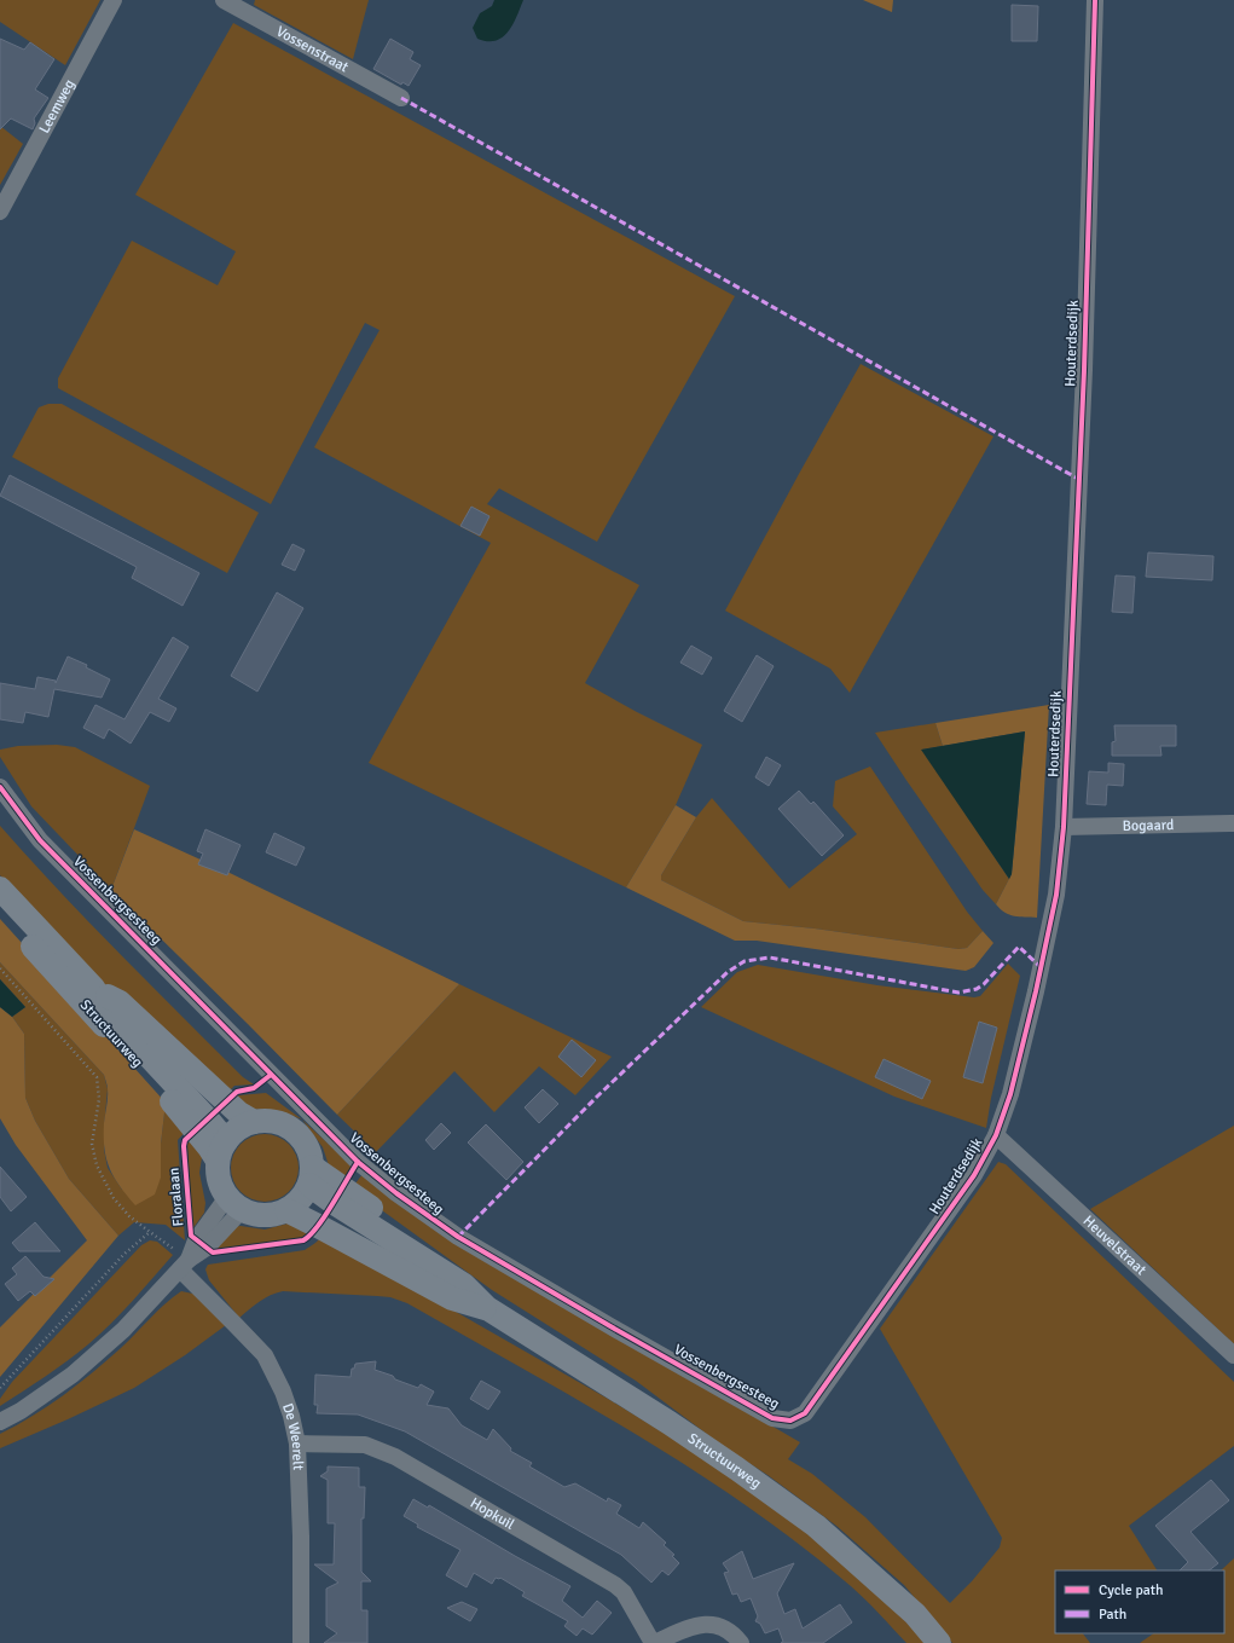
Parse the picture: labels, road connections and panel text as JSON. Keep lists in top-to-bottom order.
{
  "streets": {
    "main road": ["Structuurweg"],
    "street": [
      "Vossenstraat",
      "Leemweg",
      "Houterdsedijk",
      "Bogaard",
      "Vossenbergsesteeg",
      "Floralaan",
      "Heuvelstraat",
      "De Weerelt",
      "Hopkuil"
    ]
  },
  "crossings": [
    ["Houterdsedijk", "Bogaard"],
    ["Houterdsedijk", "Vossenbergsesteeg"],
    ["Houterdsedijk", "Heuvelstraat"],
    ["Structuurweg", "Floralaan"],
    ["Floralaan", "De Weerelt"],
    ["De Weerelt", "Hopkuil"]
  ],
  "legend": ["Cycle path", "Path"]
}
